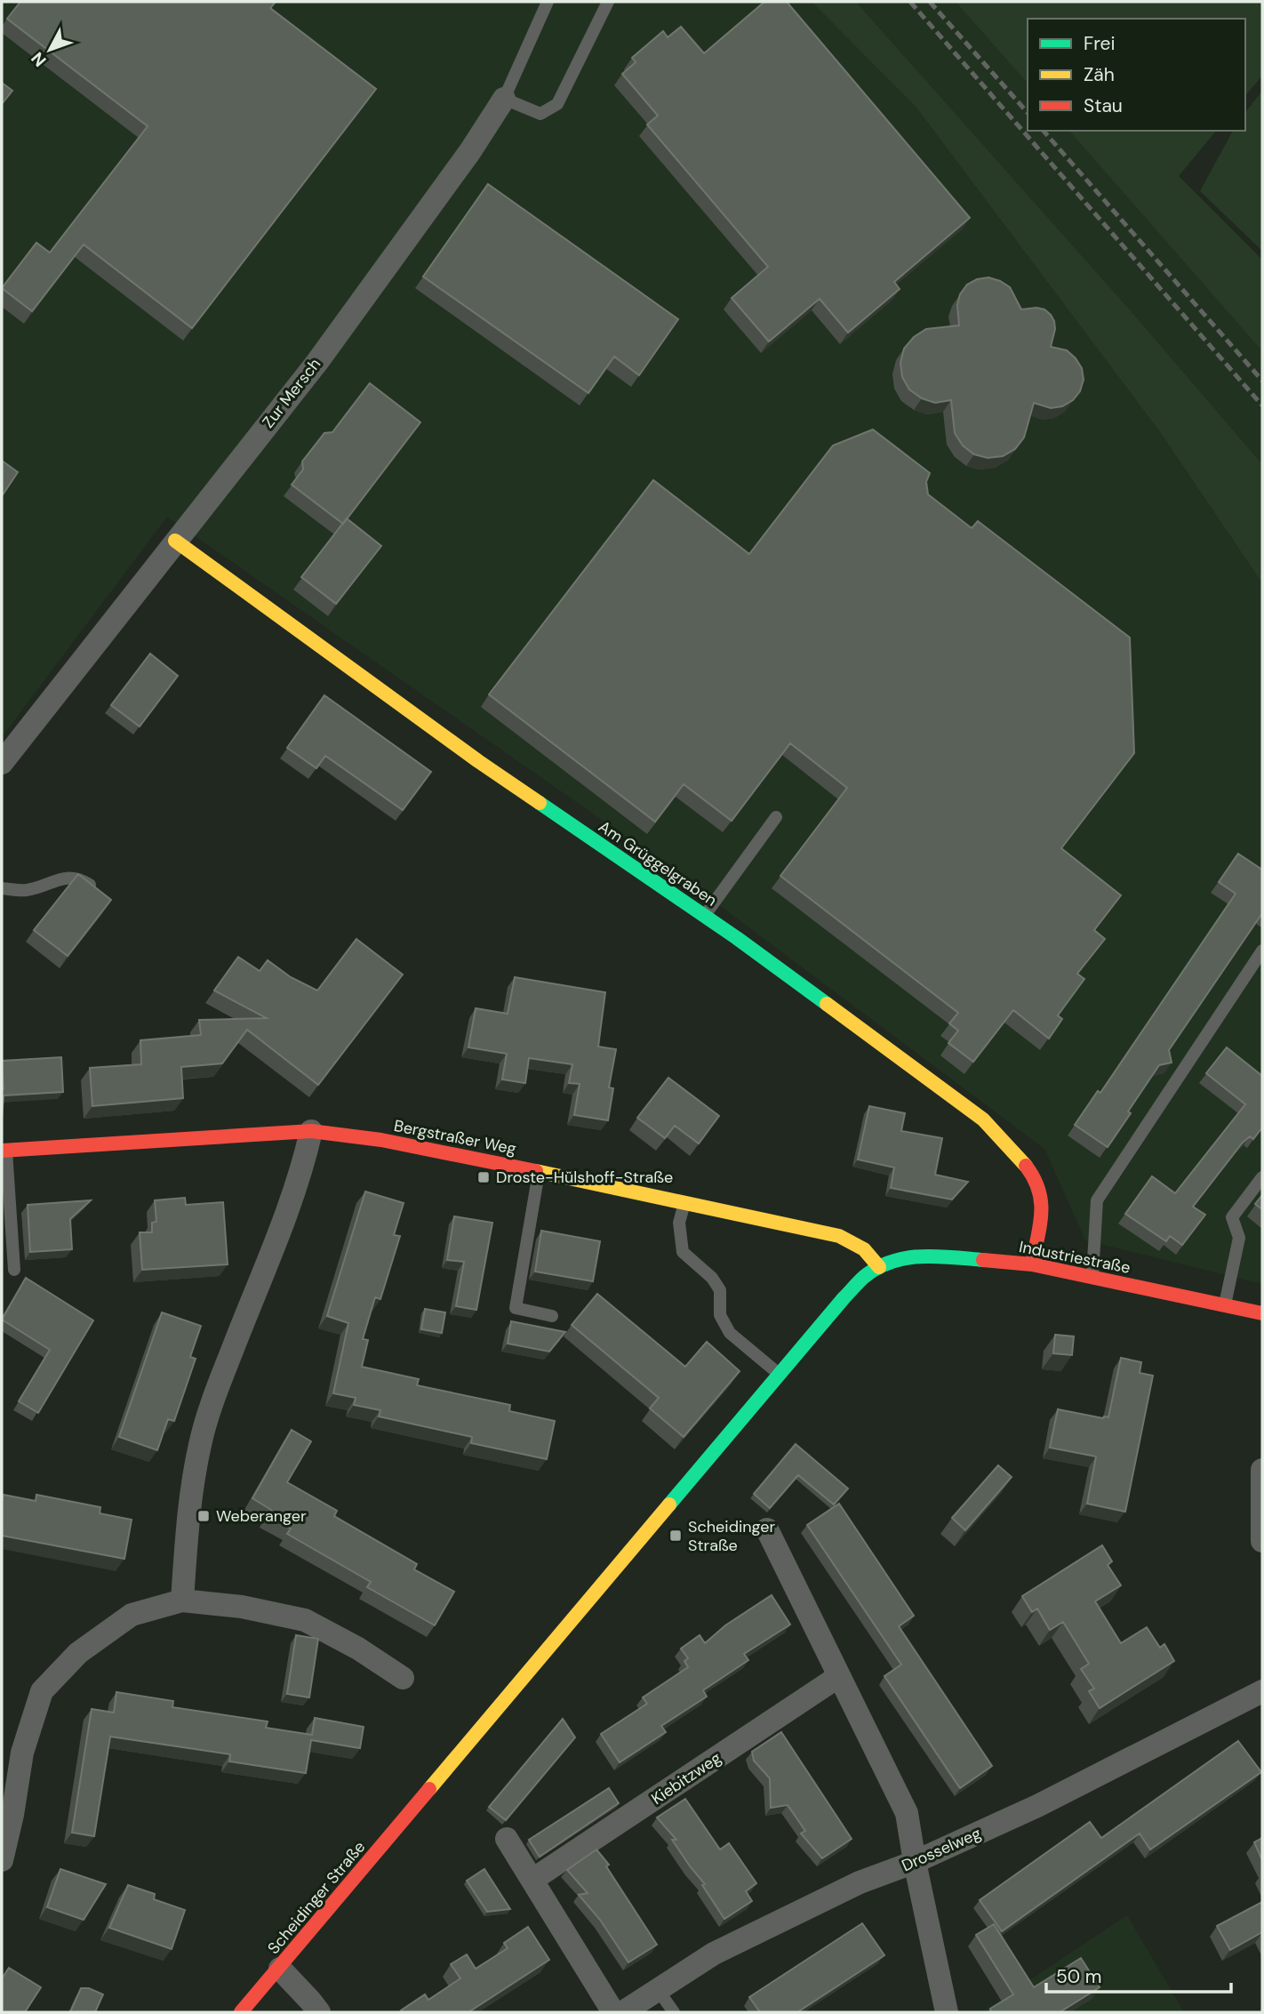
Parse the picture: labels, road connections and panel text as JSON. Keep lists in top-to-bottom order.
{
  "streets": {
    "street": [
      "Zur Mersch",
      "Am Grüggelgraben",
      "Bergstraßer Weg",
      "Industriestraße",
      "Kiebitzweg",
      "Drosselweg",
      "Scheidinger Straße"
    ]
  },
  "crossings": [
    ["Zur Mersch", "Am Grüggelgraben"],
    ["Am Grüggelgraben", "Industriestraße"],
    ["Bergstraßer Weg", "Industriestraße"],
    ["Bergstraßer Weg", "Scheidinger Straße"],
    ["Industriestraße", "Scheidinger Straße"]
  ],
  "places": {
    "transit": ["Droste-Hülshoff-Straße", "Weberanger", "Scheidinger Straße"]
  },
  "legend": ["Frei", "Zäh", "Stau"],
  "scale_bar": "50 m",
  "north": "bottom left"
}
